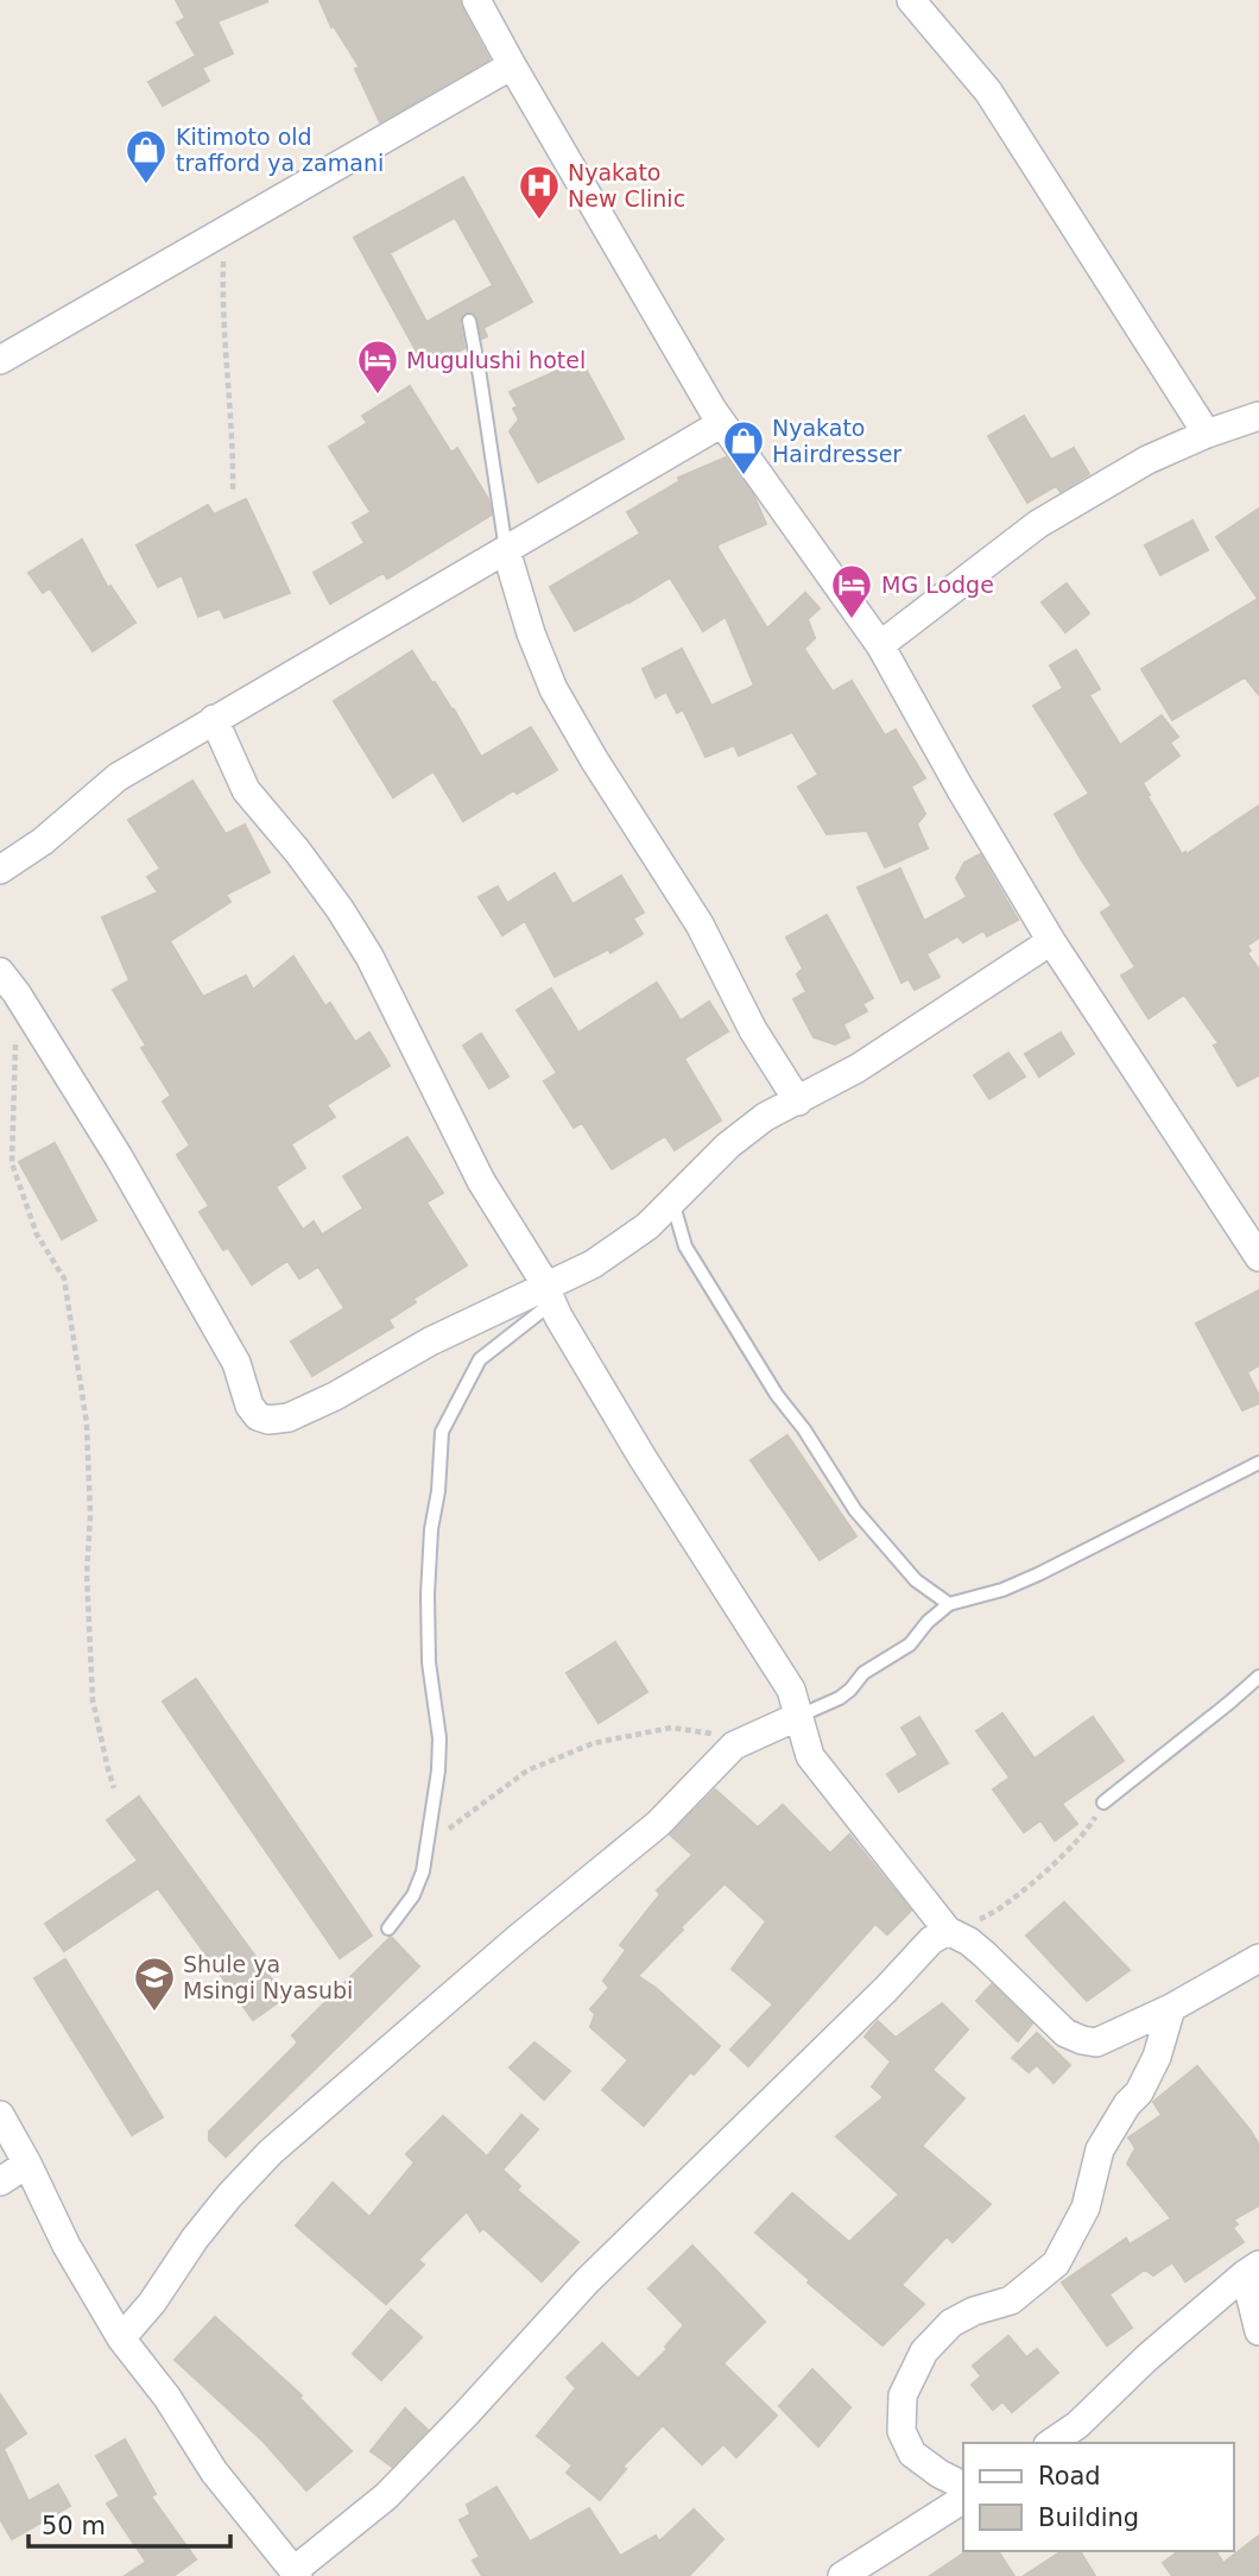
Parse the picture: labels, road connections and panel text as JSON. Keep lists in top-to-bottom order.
{
  "places": {
    "shop": ["Kitimoto old trafford ya zamani", "Nyakato Hairdresser"],
    "hospital": ["Nyakato New Clinic"],
    "hotel": ["Mugulushi hotel", "MG Lodge"],
    "school or university": ["Shule ya Msingi Nyasubi"]
  },
  "legend": ["Road", "Building"],
  "scale_bar": "50 m"
}
